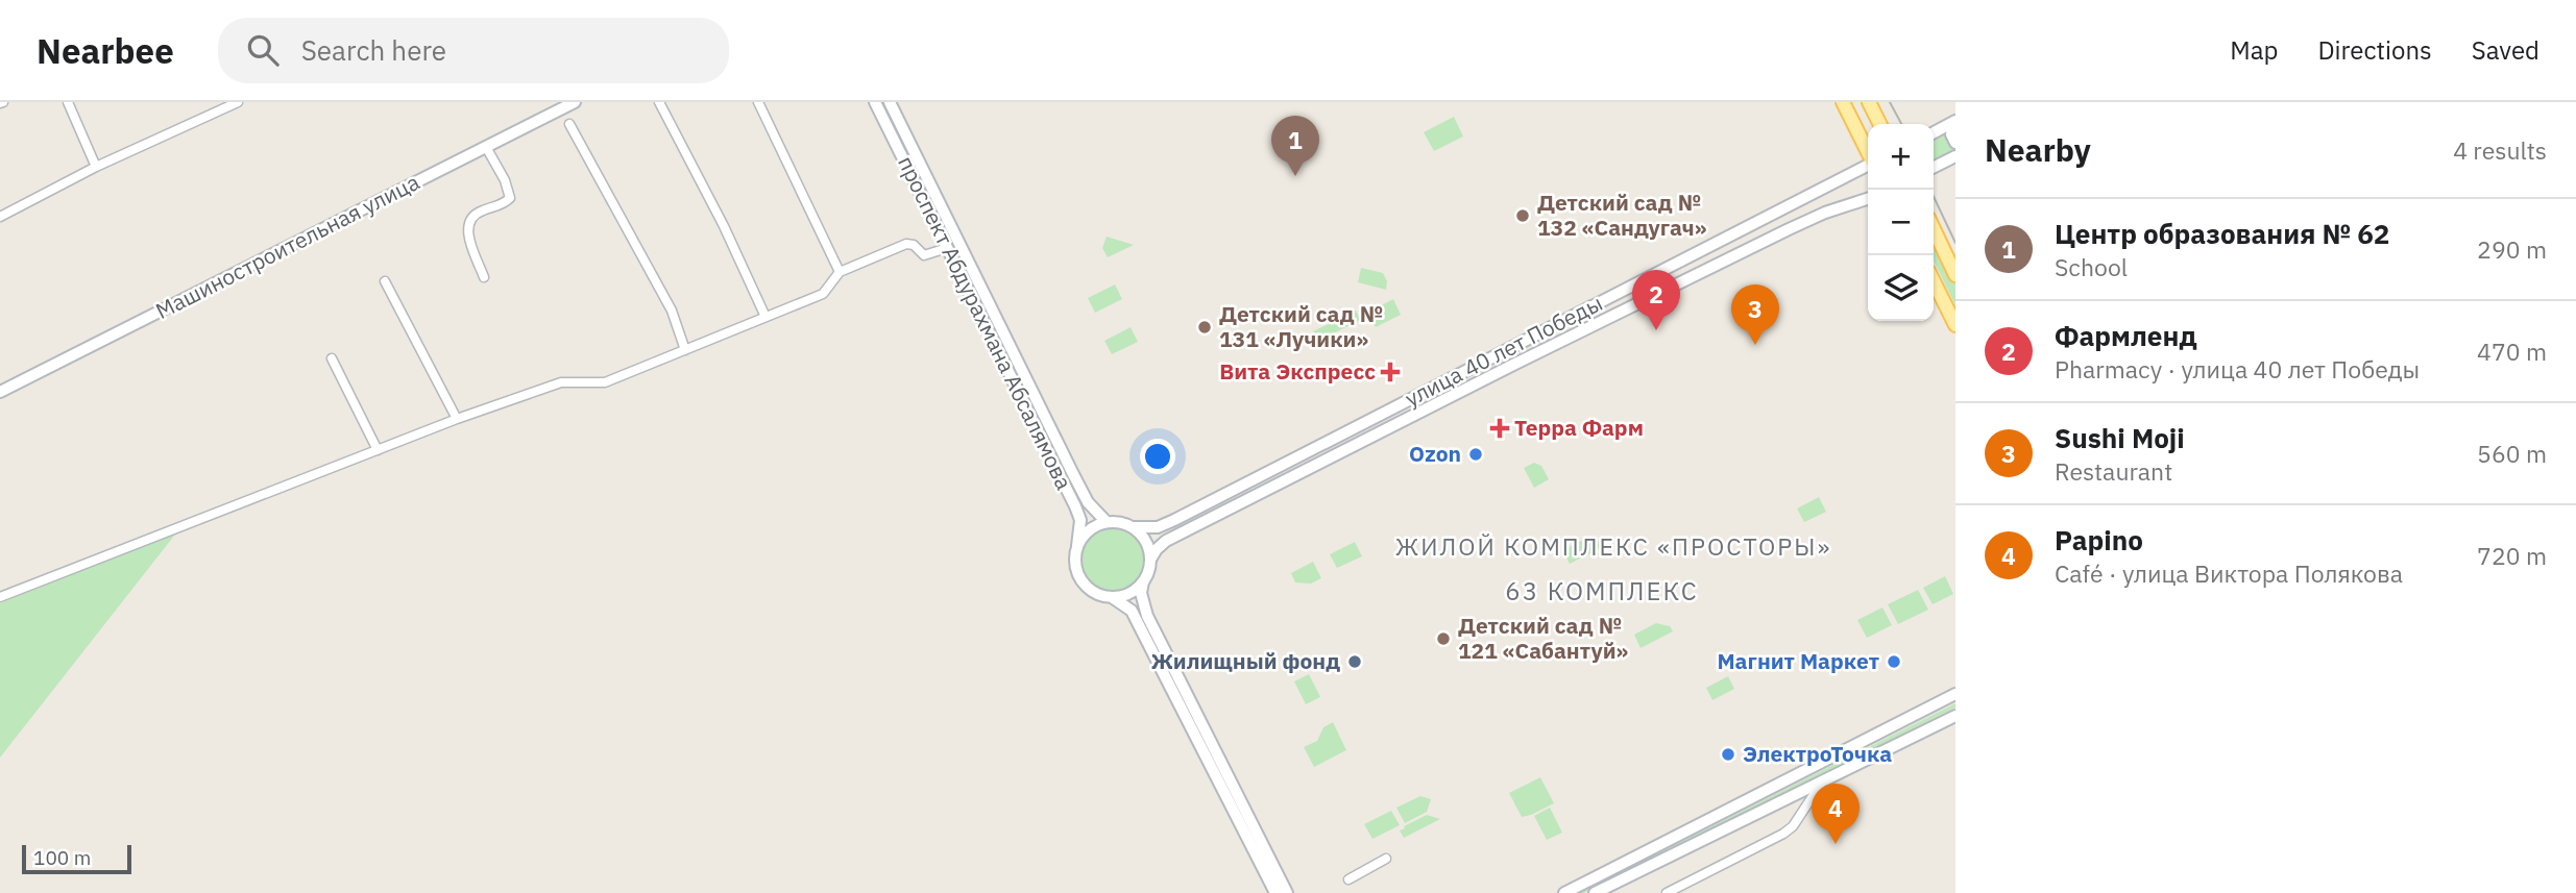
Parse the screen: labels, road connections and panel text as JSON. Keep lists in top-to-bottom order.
{
  "streets": {
    "street": ["Машиностроительная улица", "проспект Абдурахмана Абсалямова", "улица 40 лет Победы"]
  },
  "crossings": [
    ["проспект Абдурахмана Абсалямова", "улица 40 лет Победы"]
  ],
  "districts": ["ЖИЛОЙ КОМПЛЕКС «ПРОСТОРЫ»", "63 КОМПЛЕКС"],
  "places": {
    "other": [
      "Детский сад № 132 «Сандугач»",
      "Детский сад № 131 «Лучики»",
      "Ozon",
      "Детский сад № 121 «Сабантуй»",
      "Жилищный фонд",
      "Магнит Маркет",
      "ЭлектроТочка"
    ],
    "health": ["Вита Экспресс", "Терра Фарм"]
  },
  "scale_bar": "100 m",
  "page": {
    "header": "Nearbee",
    "search": "Search here",
    "nav": ["Map", "Directions", "Saved"],
    "heading": ["Nearby", "4 results"],
    "pins": [
      "1",
      "2",
      "3",
      "4"
    ],
    "map_buttons": ["+", "−"],
    "list": [
      {
        "mark": "1",
        "name": "Центр образования № 62",
        "note": "School",
        "value": "290 m"
      },
      {
        "mark": "2",
        "name": "Фармленд",
        "note": "Pharmacy · улица 40 лет Победы",
        "value": "470 m"
      },
      {
        "mark": "3",
        "name": "Sushi Moji",
        "note": "Restaurant",
        "value": "560 m"
      },
      {
        "mark": "4",
        "name": "Papino",
        "note": "Café · улица Виктора Полякова",
        "value": "720 m"
      }
    ],
    "scale": "100 m"
  }
}
